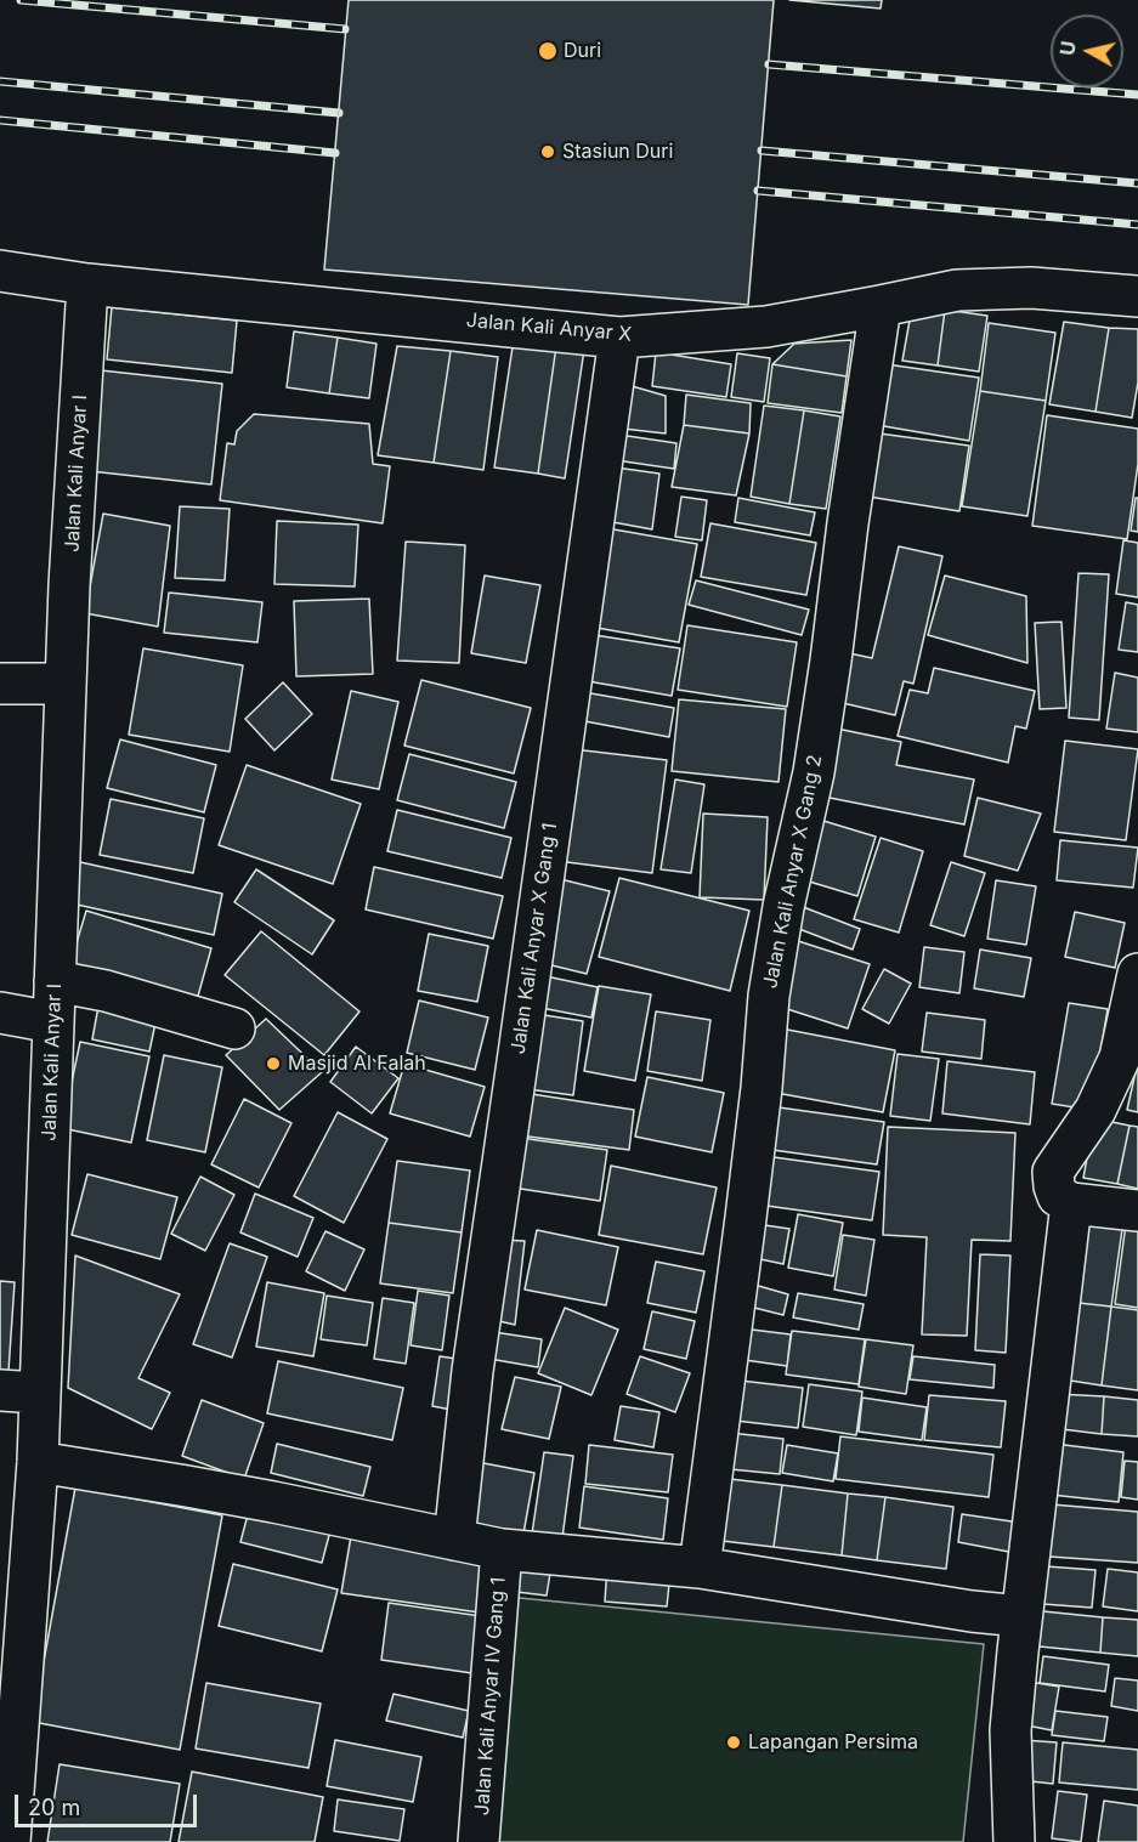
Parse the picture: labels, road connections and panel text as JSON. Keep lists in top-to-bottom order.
{
  "streets": {
    "street": [
      "Jalan Kali Anyar X",
      "Jalan Kali Anyar I",
      "Jalan Kali Anyar X Gang 2",
      "Jalan Kali Anyar X Gang 1",
      "Jalan Kali Anyar IV Gang 1"
    ]
  },
  "crossings": [
    ["Jalan Kali Anyar X", "Jalan Kali Anyar I"],
    ["Jalan Kali Anyar X", "Jalan Kali Anyar X Gang 2"],
    ["Jalan Kali Anyar X", "Jalan Kali Anyar X Gang 1"]
  ],
  "places": [
    "Duri",
    "Stasiun Duri",
    "Masjid Al Falah",
    "Lapangan Persima"
  ],
  "scale_bar": "20 m",
  "north": "left"
}
